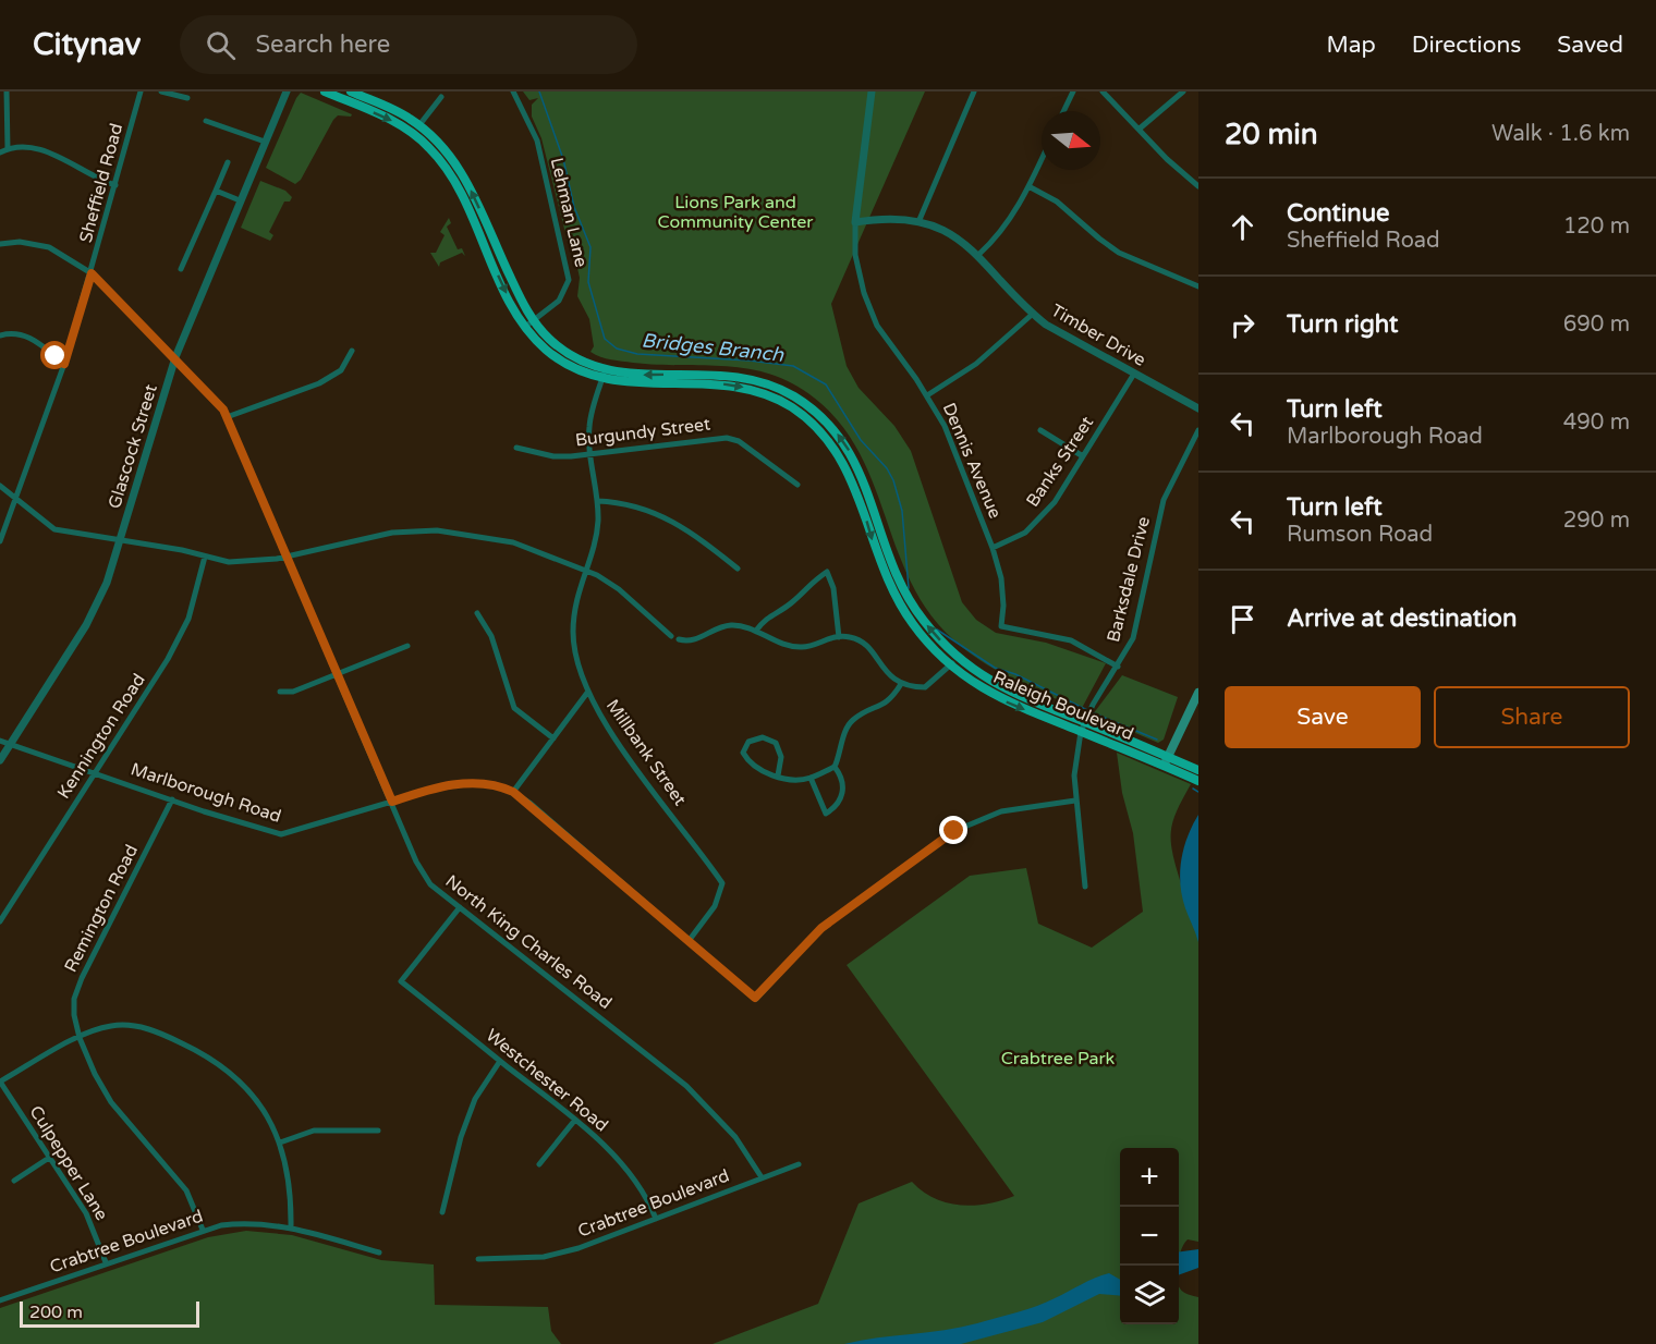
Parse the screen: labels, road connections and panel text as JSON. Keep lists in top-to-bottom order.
{
  "streets": {
    "main road": ["Raleigh Boulevard"],
    "street": [
      "Sheffield Road",
      "Lehman Lane",
      "Timber Drive",
      "Burgundy Street",
      "Glascock Street",
      "Dennis Avenue",
      "Banks Street",
      "Barksdale Drive",
      "Kennington Road",
      "Millbank Street",
      "Marlborough Road",
      "Remington Road",
      "North King Charles Road",
      "Westchester Road",
      "Culpepper Lane",
      "Crabtree Boulevard"
    ]
  },
  "crossings": [
    ["Sheffield Road", "North King Charles Road"],
    ["Timber Drive", "Dennis Avenue"],
    ["Timber Drive", "Banks Street"],
    ["Burgundy Street", "Millbank Street"],
    ["Glascock Street", "Marlborough Road"],
    ["Glascock Street", "North King Charles Road"],
    ["Dennis Avenue", "Banks Street"],
    ["Dennis Avenue", "Barksdale Drive"],
    ["Barksdale Drive", "Raleigh Boulevard"],
    ["Barksdale Drive", "Marlborough Road"],
    ["Raleigh Boulevard", "Millbank Street"],
    ["Kennington Road", "Marlborough Road"],
    ["Millbank Street", "Marlborough Road"],
    ["Marlborough Road", "Remington Road"],
    ["Marlborough Road", "North King Charles Road"],
    ["Remington Road", "Crabtree Boulevard"],
    ["North King Charles Road", "Westchester Road"],
    ["North King Charles Road", "Crabtree Boulevard"],
    ["Westchester Road", "Crabtree Boulevard"],
    ["Culpepper Lane", "Crabtree Boulevard"]
  ],
  "water": ["Bridges Branch"],
  "parks": ["Lions Park and Community Center", "Crabtree Park"],
  "scale_bar": "200 m",
  "north": "right",
  "page": {
    "header": "Citynav",
    "search": "Search here",
    "nav": ["Map", "Directions", "Saved"],
    "heading": ["20 min", "Walk · 1.6 km"],
    "list": [
      ["Continue", "Sheffield Road", "120 m"],
      ["Turn right", "690 m"],
      ["Turn left", "Marlborough Road", "490 m"],
      ["Turn left", "Rumson Road", "290 m"],
      "Arrive at destination"
    ],
    "buttons": ["Save", "Share"],
    "map_buttons": ["+", "−"],
    "scale": "200 m"
  }
}
